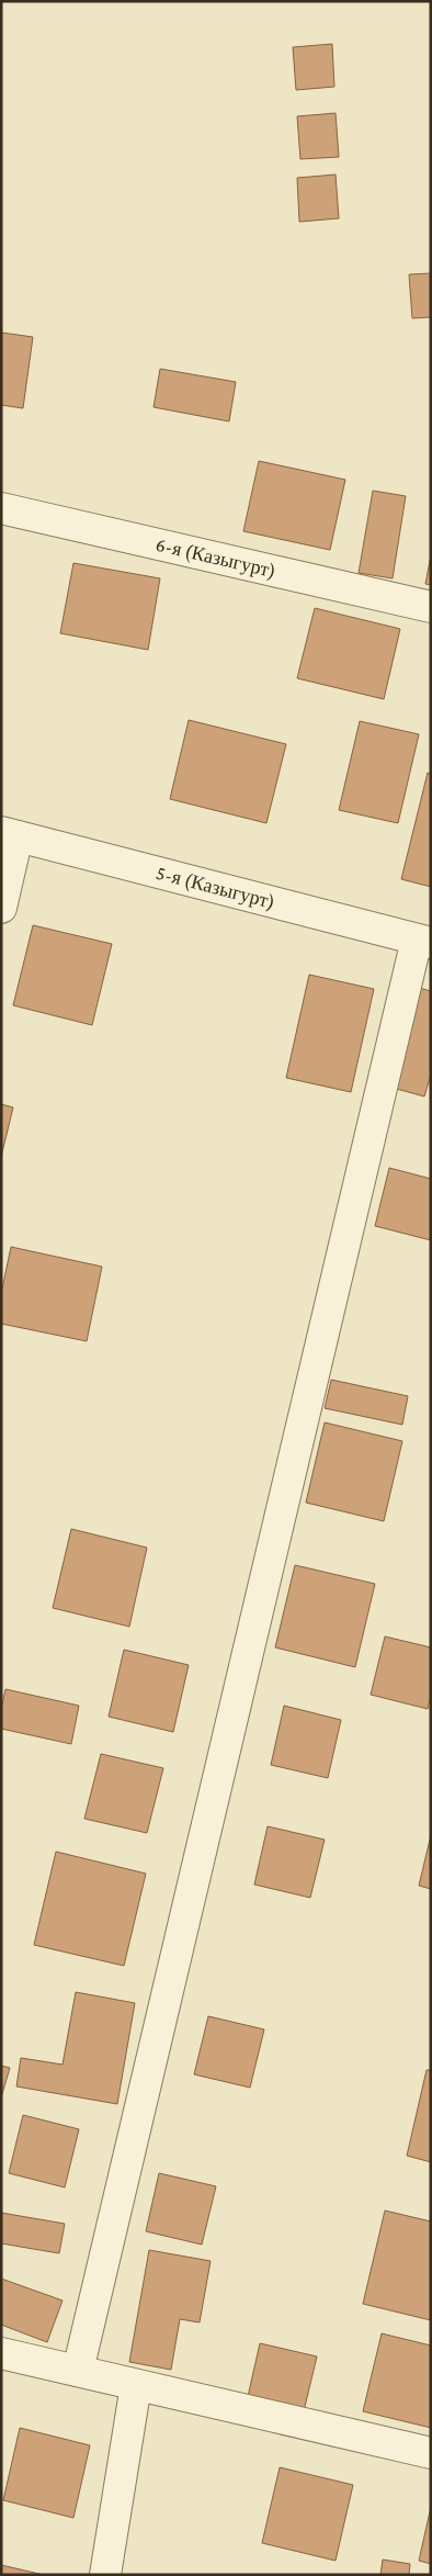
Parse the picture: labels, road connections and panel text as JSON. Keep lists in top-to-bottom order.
{
  "streets": {
    "street": ["6-я (Казыгурт)", "5-я (Казыгурт)"]
  }
}
